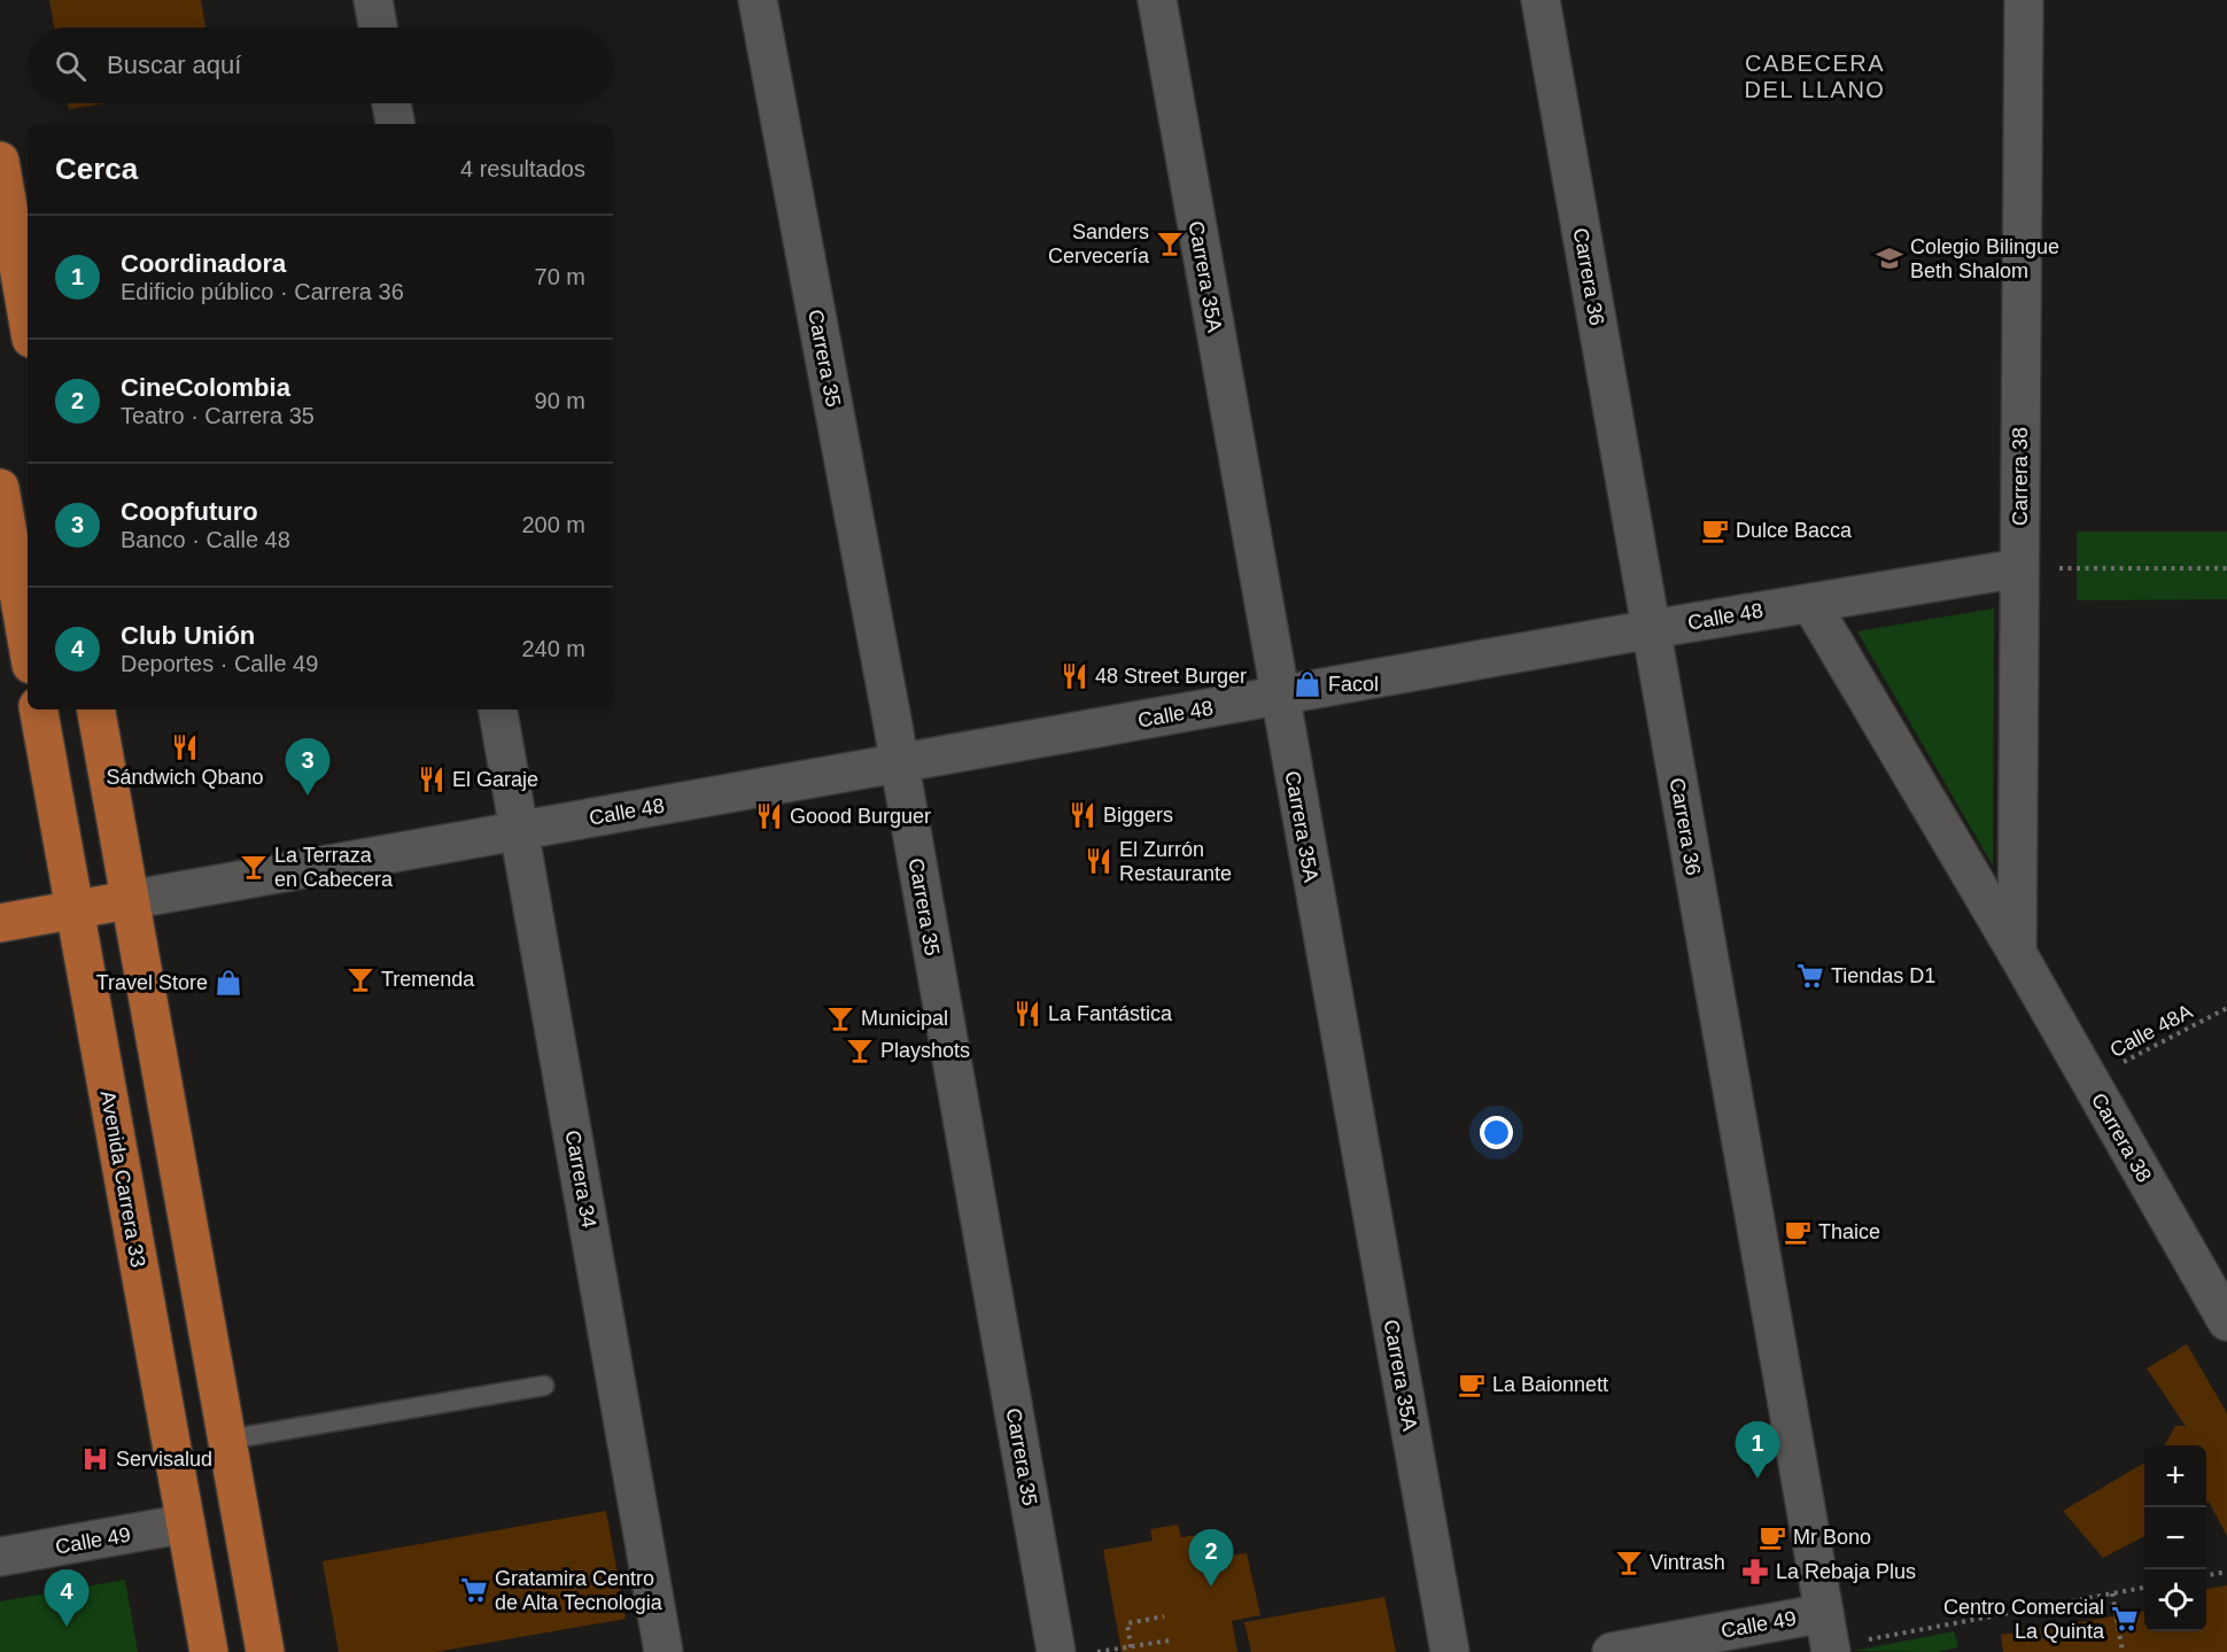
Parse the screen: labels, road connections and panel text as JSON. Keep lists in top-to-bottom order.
{
  "streets": {
    "main road": ["Avenida Carrera 33"],
    "street": [
      "Carrera 35A",
      "Carrera 36",
      "Carrera 35",
      "Carrera 38",
      "Calle 48",
      "Carrera 34",
      "Calle 49"
    ],
    "path": ["Calle 48A"]
  },
  "crossings": [
    ["Carrera 35A", "Calle 48"],
    ["Carrera 36", "Calle 48"],
    ["Carrera 36", "Calle 49"],
    ["Carrera 35", "Calle 48"],
    ["Carrera 38", "Calle 48"],
    ["Carrera 38", "Calle 48A"],
    ["Calle 48", "Carrera 34"],
    ["Avenida Carrera 33", "Calle 49"]
  ],
  "districts": ["CABECERA DEL LLANO"],
  "places": {
    "bar": [
      "Sanders Cervecería",
      "La Terraza en Cabecera",
      "Tremenda",
      "Municipal",
      "Playshots",
      "Vintrash"
    ],
    "school or university": ["Colegio Bilingue Beth Shalom"],
    "cafe": [
      "Dulce Bacca",
      "Thaice",
      "La Baionnett",
      "Mr Bono"
    ],
    "restaurant": [
      "48 Street Burger",
      "Sándwich Qbano",
      "El Garaje",
      "Biggers",
      "Goood Burguer",
      "El Zurrón Restaurante",
      "La Fantástica"
    ],
    "shop": ["Facol", "Travel Store"],
    "supermarket": ["Tiendas D1", "Gratamira Centro de Alta Tecnologia", "Centro Comercial La Quinta"],
    "hospital": ["Servisalud"],
    "pharmacy": ["La Rebaja Plus"]
  },
  "page": {
    "search": "Buscar aquí",
    "heading": ["Cerca", "4 resultados"],
    "list": [
      {
        "mark": "1",
        "name": "Coordinadora",
        "note": "Edificio público · Carrera 36",
        "value": "70 m"
      },
      {
        "mark": "2",
        "name": "CineColombia",
        "note": "Teatro · Carrera 35",
        "value": "90 m"
      },
      {
        "mark": "3",
        "name": "Coopfuturo",
        "note": "Banco · Calle 48",
        "value": "200 m"
      },
      {
        "mark": "4",
        "name": "Club Unión",
        "note": "Deportes · Calle 49",
        "value": "240 m"
      }
    ],
    "pins": [
      "3",
      "1",
      "2",
      "4"
    ],
    "map_buttons": ["+", "−"]
  }
}
